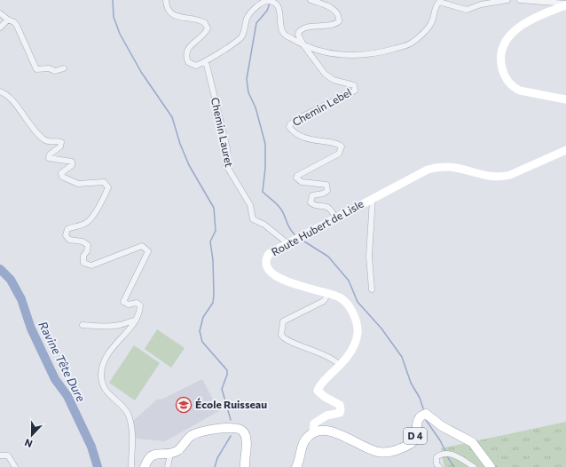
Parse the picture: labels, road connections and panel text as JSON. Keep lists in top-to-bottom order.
{
  "streets": {
    "main road": ["Route Hubert de Lisle", "D 4"],
    "street": ["Chemin Lebel", "Chemin Lauret"]
  },
  "crossings": [
    ["Chemin Lebel", "Route Hubert de Lisle"],
    ["Chemin Lauret", "Route Hubert de Lisle"],
    ["Route Hubert de Lisle", "D 4"]
  ],
  "water": ["Ravine Tête Dure"],
  "places": {
    "school or university": ["École Ruisseau"]
  },
  "north": "bottom"
}
